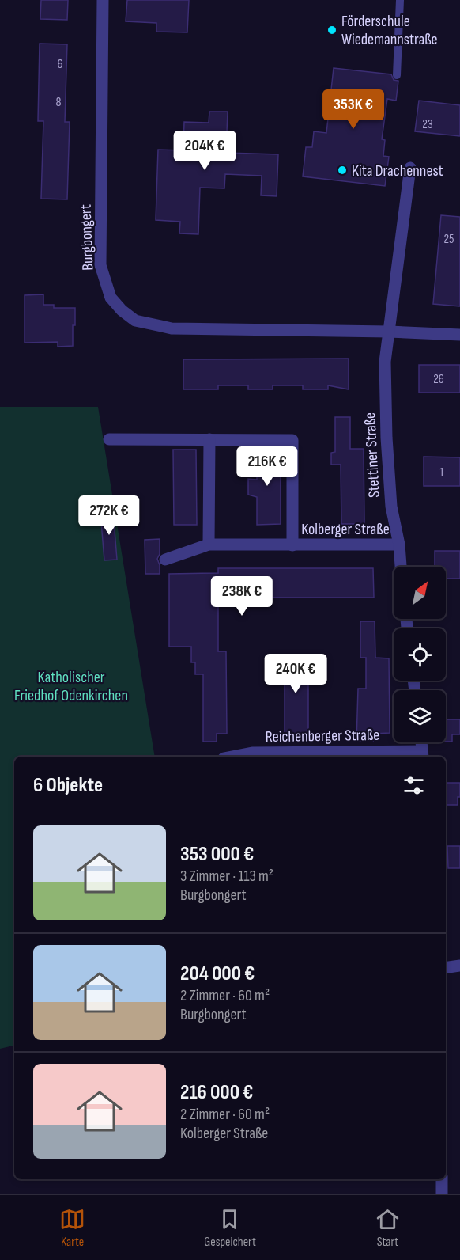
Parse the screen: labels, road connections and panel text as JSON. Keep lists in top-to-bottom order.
{
  "streets": {
    "street": [
      "Burgbongert",
      "Stettiner Straße",
      "Kolberger Straße",
      "Reichenberger Straße"
    ]
  },
  "crossings": [
    ["Burgbongert", "Stettiner Straße"],
    ["Stettiner Straße", "Kolberger Straße"]
  ],
  "parks": ["Katholischer Friedhof Odenkirchen"],
  "places": ["Förderschule Wiedemannstraße", "Kita Drachennest"],
  "house_numbers": [
    "6",
    "8",
    "23",
    "25",
    "26",
    "1"
  ],
  "north": "top right",
  "page": {
    "price": [
      "353K €",
      "204K €",
      "216K €",
      "272K €",
      "238K €",
      "240K €"
    ],
    "heading": "6 Objekte",
    "list": [
      {
        "name": "353 000 €",
        "note": "3 Zimmer · 113 m² · Burgbongert"
      },
      {
        "name": "204 000 €",
        "note": "2 Zimmer · 60 m² · Burgbongert"
      },
      {
        "name": "216 000 €",
        "note": "2 Zimmer · 60 m² · Kolberger Straße"
      }
    ],
    "tabs": ["Karte", "Gespeichert", "Start"]
  }
}
